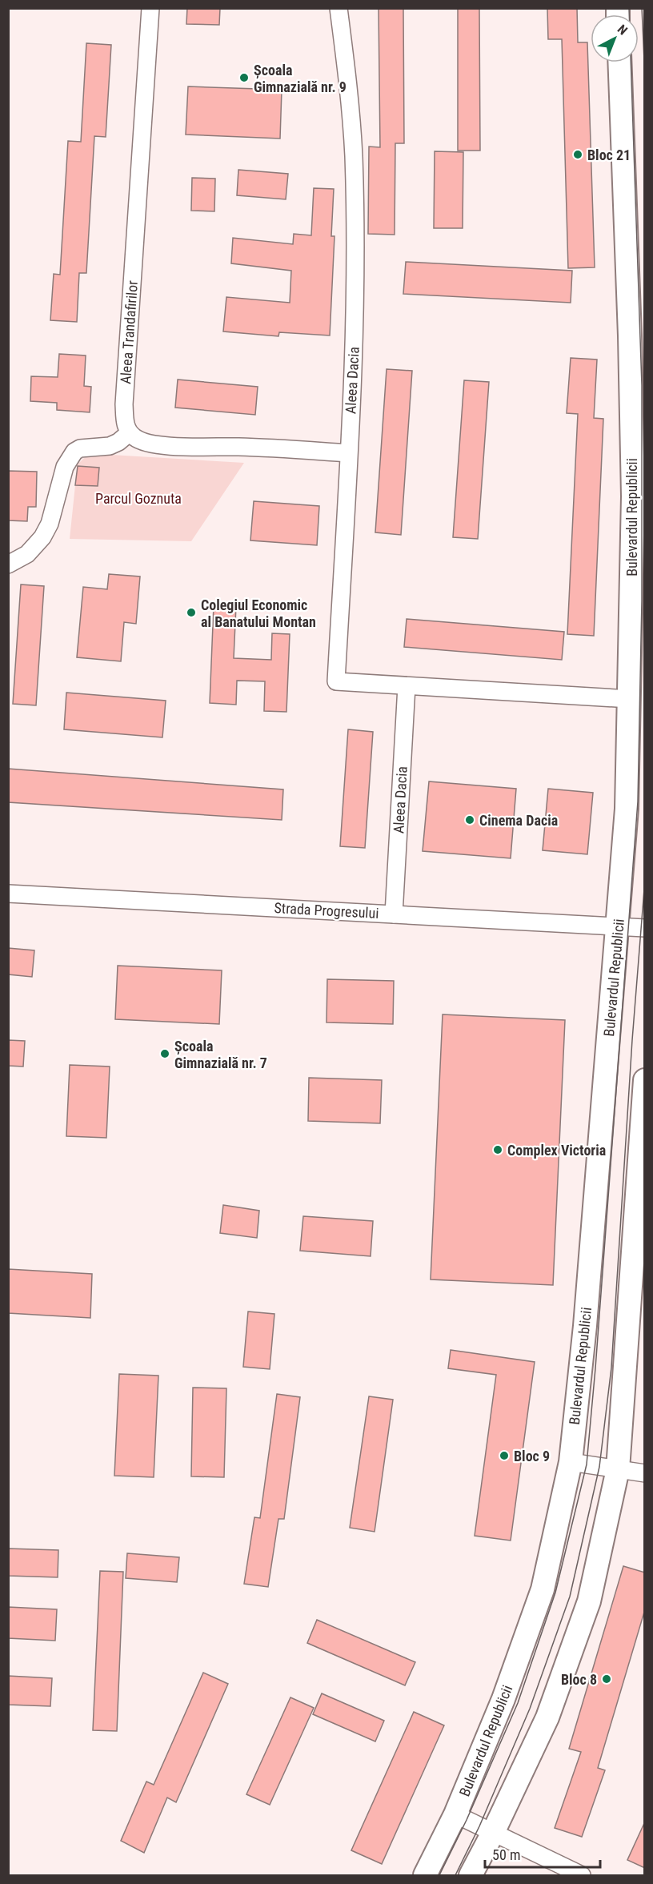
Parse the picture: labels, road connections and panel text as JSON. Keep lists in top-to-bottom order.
{
  "streets": {
    "main road": ["Bulevardul Republicii"],
    "street": ["Aleea Trandafirilor", "Aleea Dacia", "Strada Progresului"]
  },
  "crossings": [
    ["Aleea Dacia", "Bulevardul Republicii"],
    ["Aleea Dacia", "Strada Progresului"],
    ["Bulevardul Republicii", "Strada Progresului"]
  ],
  "parks": ["Parcul Goznuta"],
  "places": [
    "Școala Gimnazială nr. 9",
    "Bloc 21",
    "Colegiul Economic al Banatului Montan",
    "Cinema Dacia",
    "Școala Gimnazială nr. 7",
    "Complex Victoria",
    "Bloc 9",
    "Bloc 8"
  ],
  "scale_bar": "50 m",
  "north": "top right"
}
